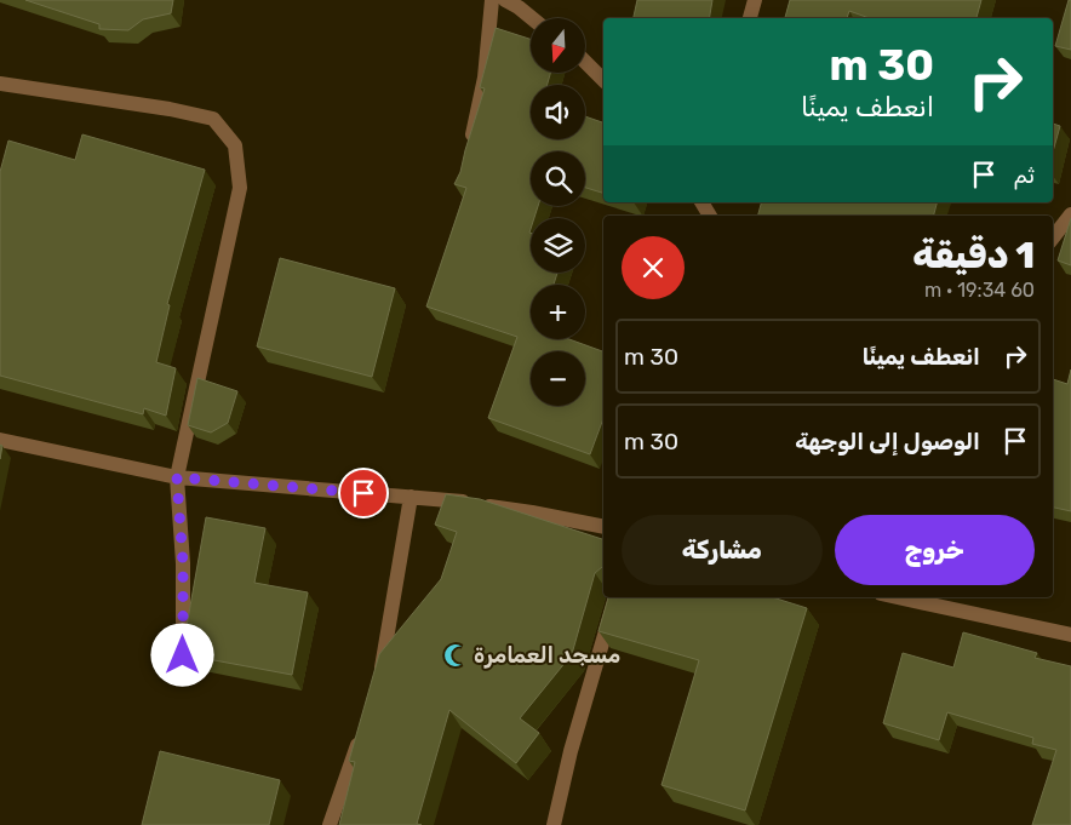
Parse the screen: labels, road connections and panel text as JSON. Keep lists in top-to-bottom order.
{
  "places": {
    "mosque": ["مسجد العمامرة"]
  },
  "north": "bottom",
  "page": {
    "map_buttons": ["+", "−"],
    "turn": ["30 m", "انعطف يمينًا"],
    "then": "ثم",
    "heading": ["1 دقيقة", "60 m · 19:34"],
    "list": [
      {
        "name": "انعطف يمينًا",
        "value": "30 m"
      },
      {
        "name": "الوصول إلى الوجهة",
        "value": "30 m"
      }
    ],
    "buttons": ["خروج", "مشاركة"]
  }
}
